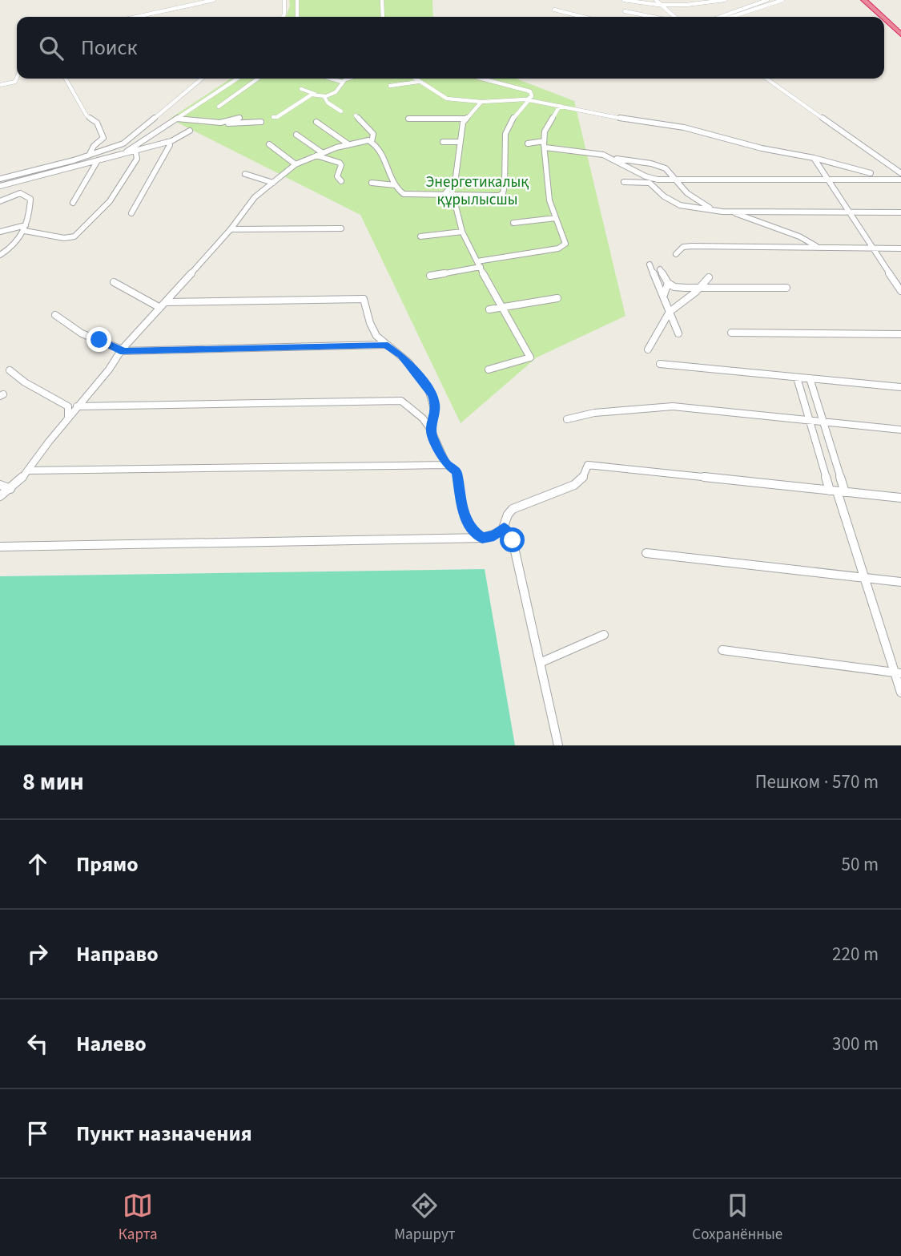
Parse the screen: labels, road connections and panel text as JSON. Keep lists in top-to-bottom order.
{
  "parks": ["Энергетикалық құрылысшы"],
  "page": {
    "search": "Поиск",
    "heading": ["8 мин", "Пешком · 570 m"],
    "list": [
      ["Прямо", "50 m"],
      ["Направо", "220 m"],
      ["Налево", "300 m"],
      "Пункт назначения"
    ],
    "nav": ["Карта", "Маршрут", "Сохранённые"]
  }
}
